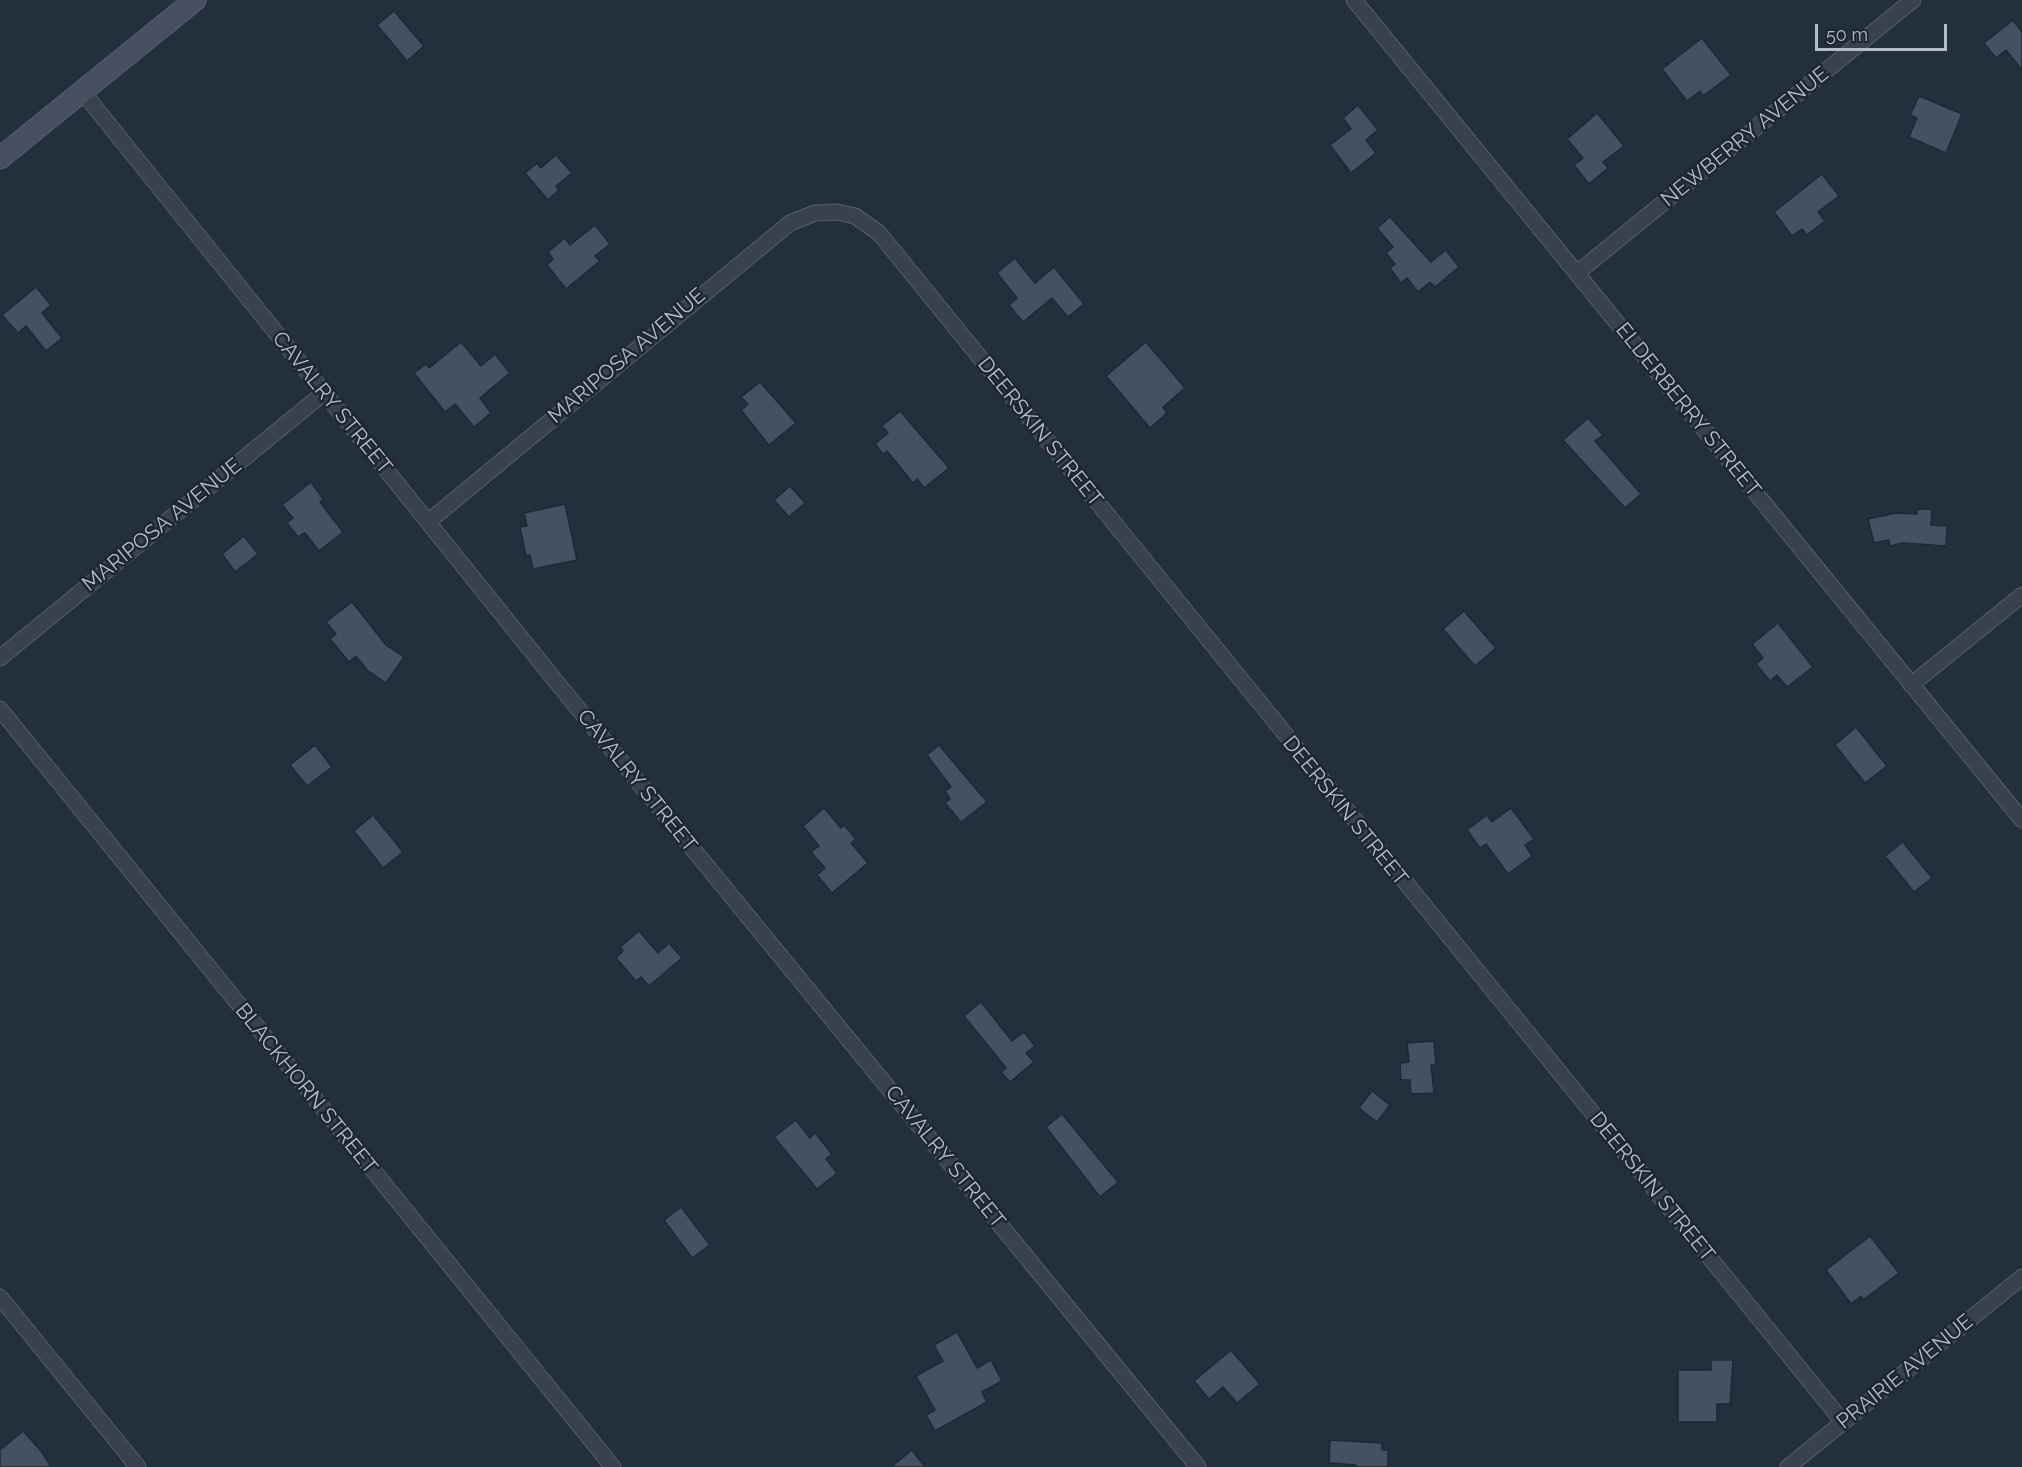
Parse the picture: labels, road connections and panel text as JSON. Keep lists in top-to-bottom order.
{
  "streets": {
    "street": [
      "NEWBERRY AVENUE",
      "MARIPOSA AVENUE",
      "CAVALRY STREET",
      "ELDERBERRY STREET",
      "DEERSKIN STREET",
      "BLACKHORN STREET",
      "PRAIRIE AVENUE"
    ]
  },
  "crossings": [
    ["NEWBERRY AVENUE", "ELDERBERRY STREET"],
    ["MARIPOSA AVENUE", "CAVALRY STREET"],
    ["MARIPOSA AVENUE", "DEERSKIN STREET"],
    ["DEERSKIN STREET", "PRAIRIE AVENUE"]
  ],
  "scale_bar": "50 m"
}
